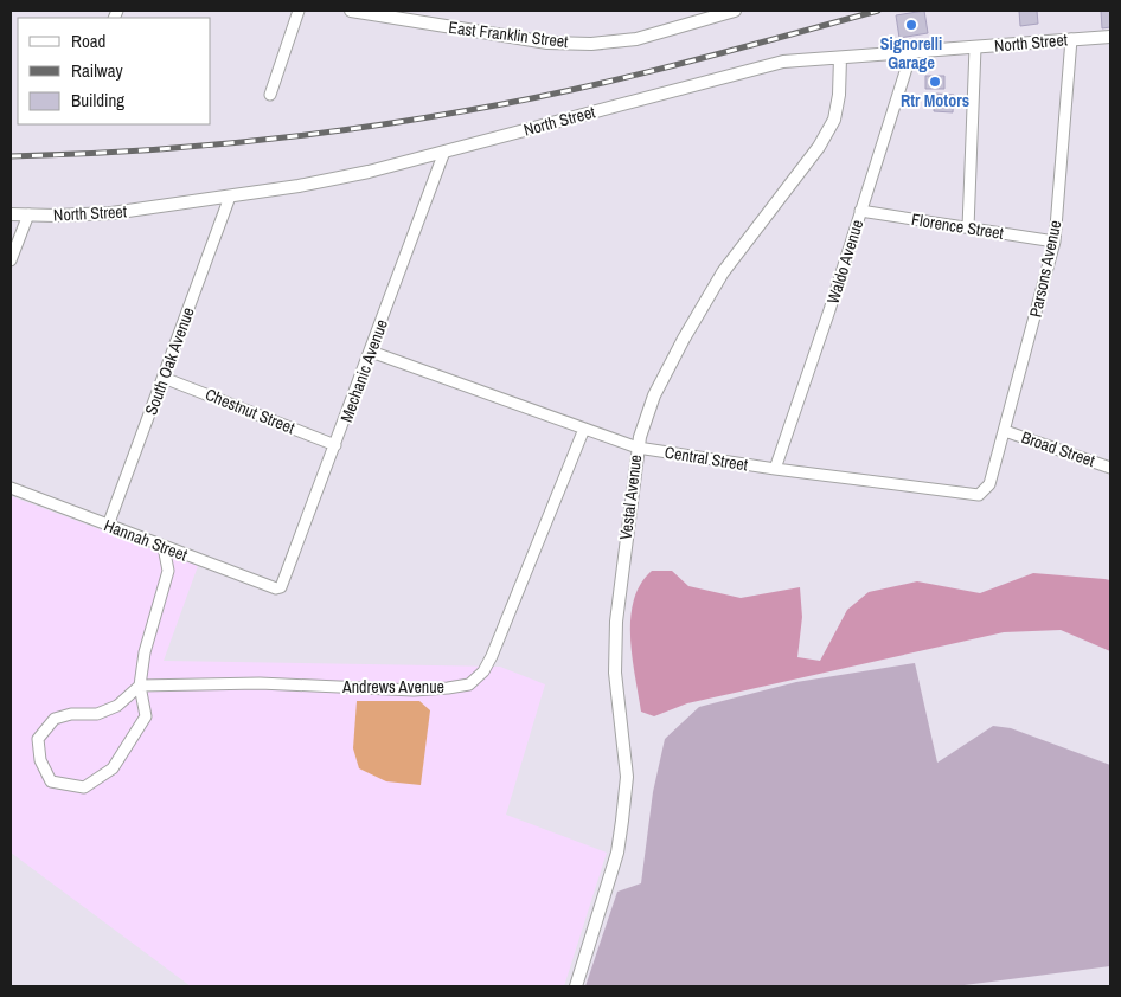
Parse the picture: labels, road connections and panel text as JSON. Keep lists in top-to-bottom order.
{
  "streets": {
    "street": [
      "East Franklin Street",
      "North Street",
      "Florence Street",
      "Waldo Avenue",
      "Parsons Avenue",
      "South Oak Avenue",
      "Mechanic Avenue",
      "Chestnut Street",
      "Broad Street",
      "Central Street",
      "Vestal Avenue",
      "Hannah Street",
      "Andrews Avenue"
    ]
  },
  "crossings": [
    ["North Street", "Waldo Avenue"],
    ["North Street", "Parsons Avenue"],
    ["North Street", "South Oak Avenue"],
    ["North Street", "Mechanic Avenue"],
    ["North Street", "Vestal Avenue"],
    ["Florence Street", "Waldo Avenue"],
    ["Florence Street", "Parsons Avenue"],
    ["Waldo Avenue", "Central Street"],
    ["Parsons Avenue", "Broad Street"],
    ["Parsons Avenue", "Central Street"],
    ["South Oak Avenue", "Chestnut Street"],
    ["South Oak Avenue", "Hannah Street"],
    ["Mechanic Avenue", "Chestnut Street"],
    ["Mechanic Avenue", "Central Street"],
    ["Mechanic Avenue", "Hannah Street"],
    ["Central Street", "Vestal Avenue"],
    ["Central Street", "Andrews Avenue"]
  ],
  "places": ["Signorelli Garage", "Rtr Motors"],
  "legend": ["Road", "Railway", "Building"]
}
